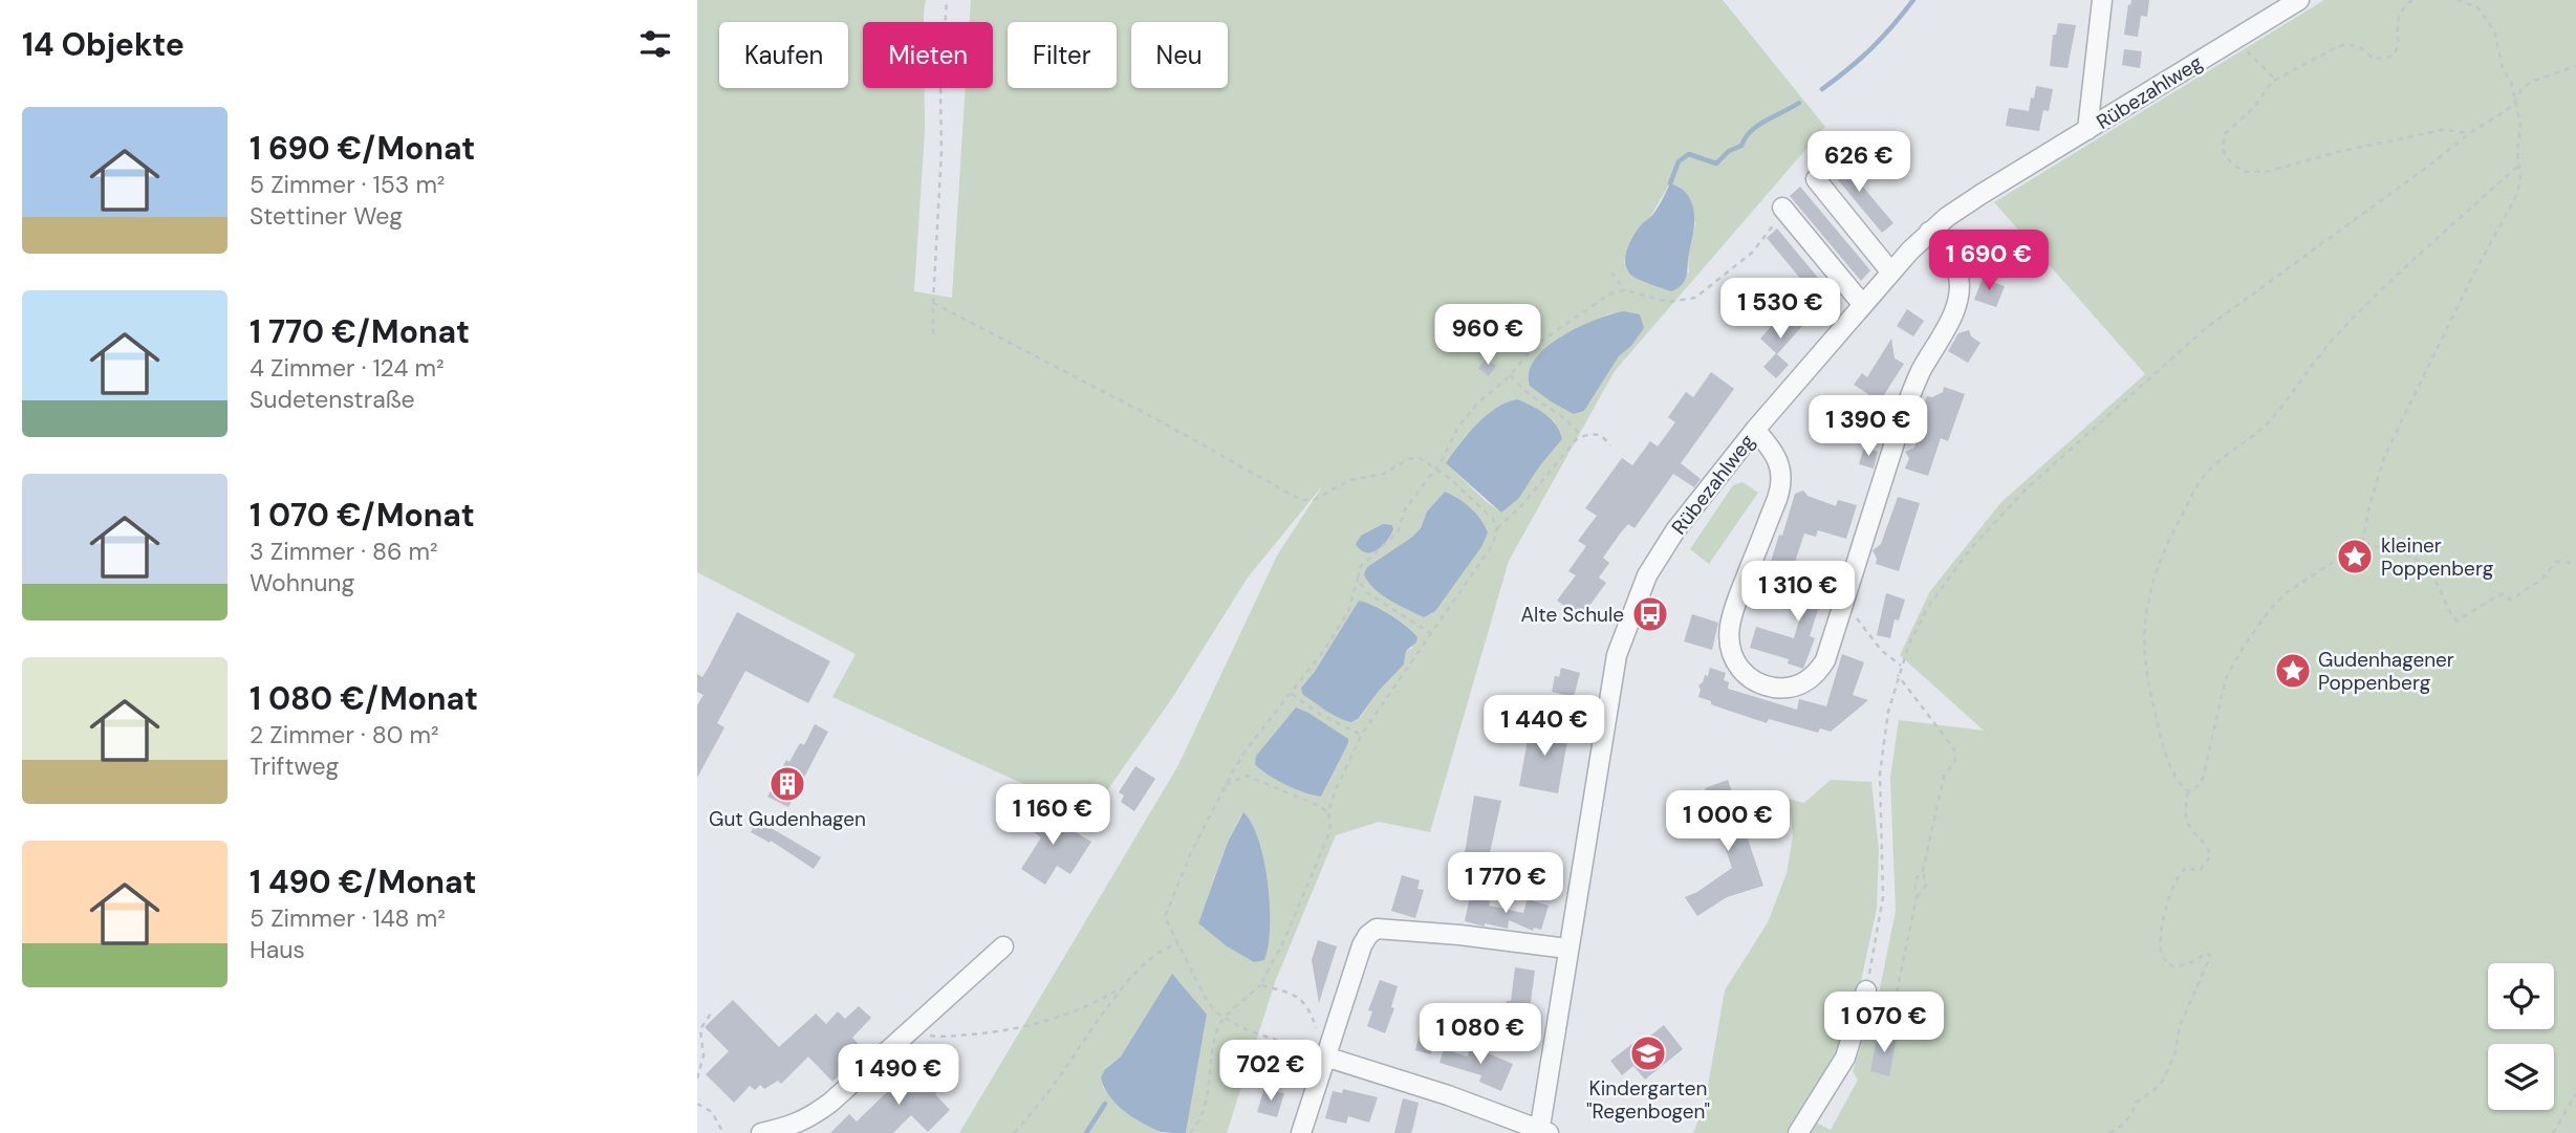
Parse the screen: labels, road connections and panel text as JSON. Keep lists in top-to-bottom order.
{
  "streets": {
    "street": ["Rübezahlweg"]
  },
  "places": {
    "place": ["kleiner Poppenberg", "Gudenhagener Poppenberg"],
    "bus stop": ["Alte Schule"],
    "building": ["Gut Gudenhagen"],
    "school or university": ["Kindergarten \"Regenbogen\""]
  },
  "page": {
    "heading": "14 Objekte",
    "chip": [
      "Kaufen",
      "Mieten",
      "Filter",
      "Neu"
    ],
    "list": [
      {
        "name": "1 690 €/Monat",
        "note": "5 Zimmer · 153 m² · Stettiner Weg"
      },
      {
        "name": "1 770 €/Monat",
        "note": "4 Zimmer · 124 m² · Sudetenstraße"
      },
      {
        "name": "1 070 €/Monat",
        "note": "3 Zimmer · 86 m² · Wohnung"
      },
      {
        "name": "1 080 €/Monat",
        "note": "2 Zimmer · 80 m² · Triftweg"
      },
      {
        "name": "1 490 €/Monat",
        "note": "5 Zimmer · 148 m² · Haus"
      }
    ],
    "price": [
      "626 €",
      "1 690 €",
      "1 530 €",
      "960 €",
      "1 390 €",
      "1 310 €",
      "1 440 €",
      "1 160 €",
      "1 000 €",
      "1 770 €",
      "1 070 €",
      "1 080 €",
      "702 €",
      "1 490 €"
    ]
  }
}
